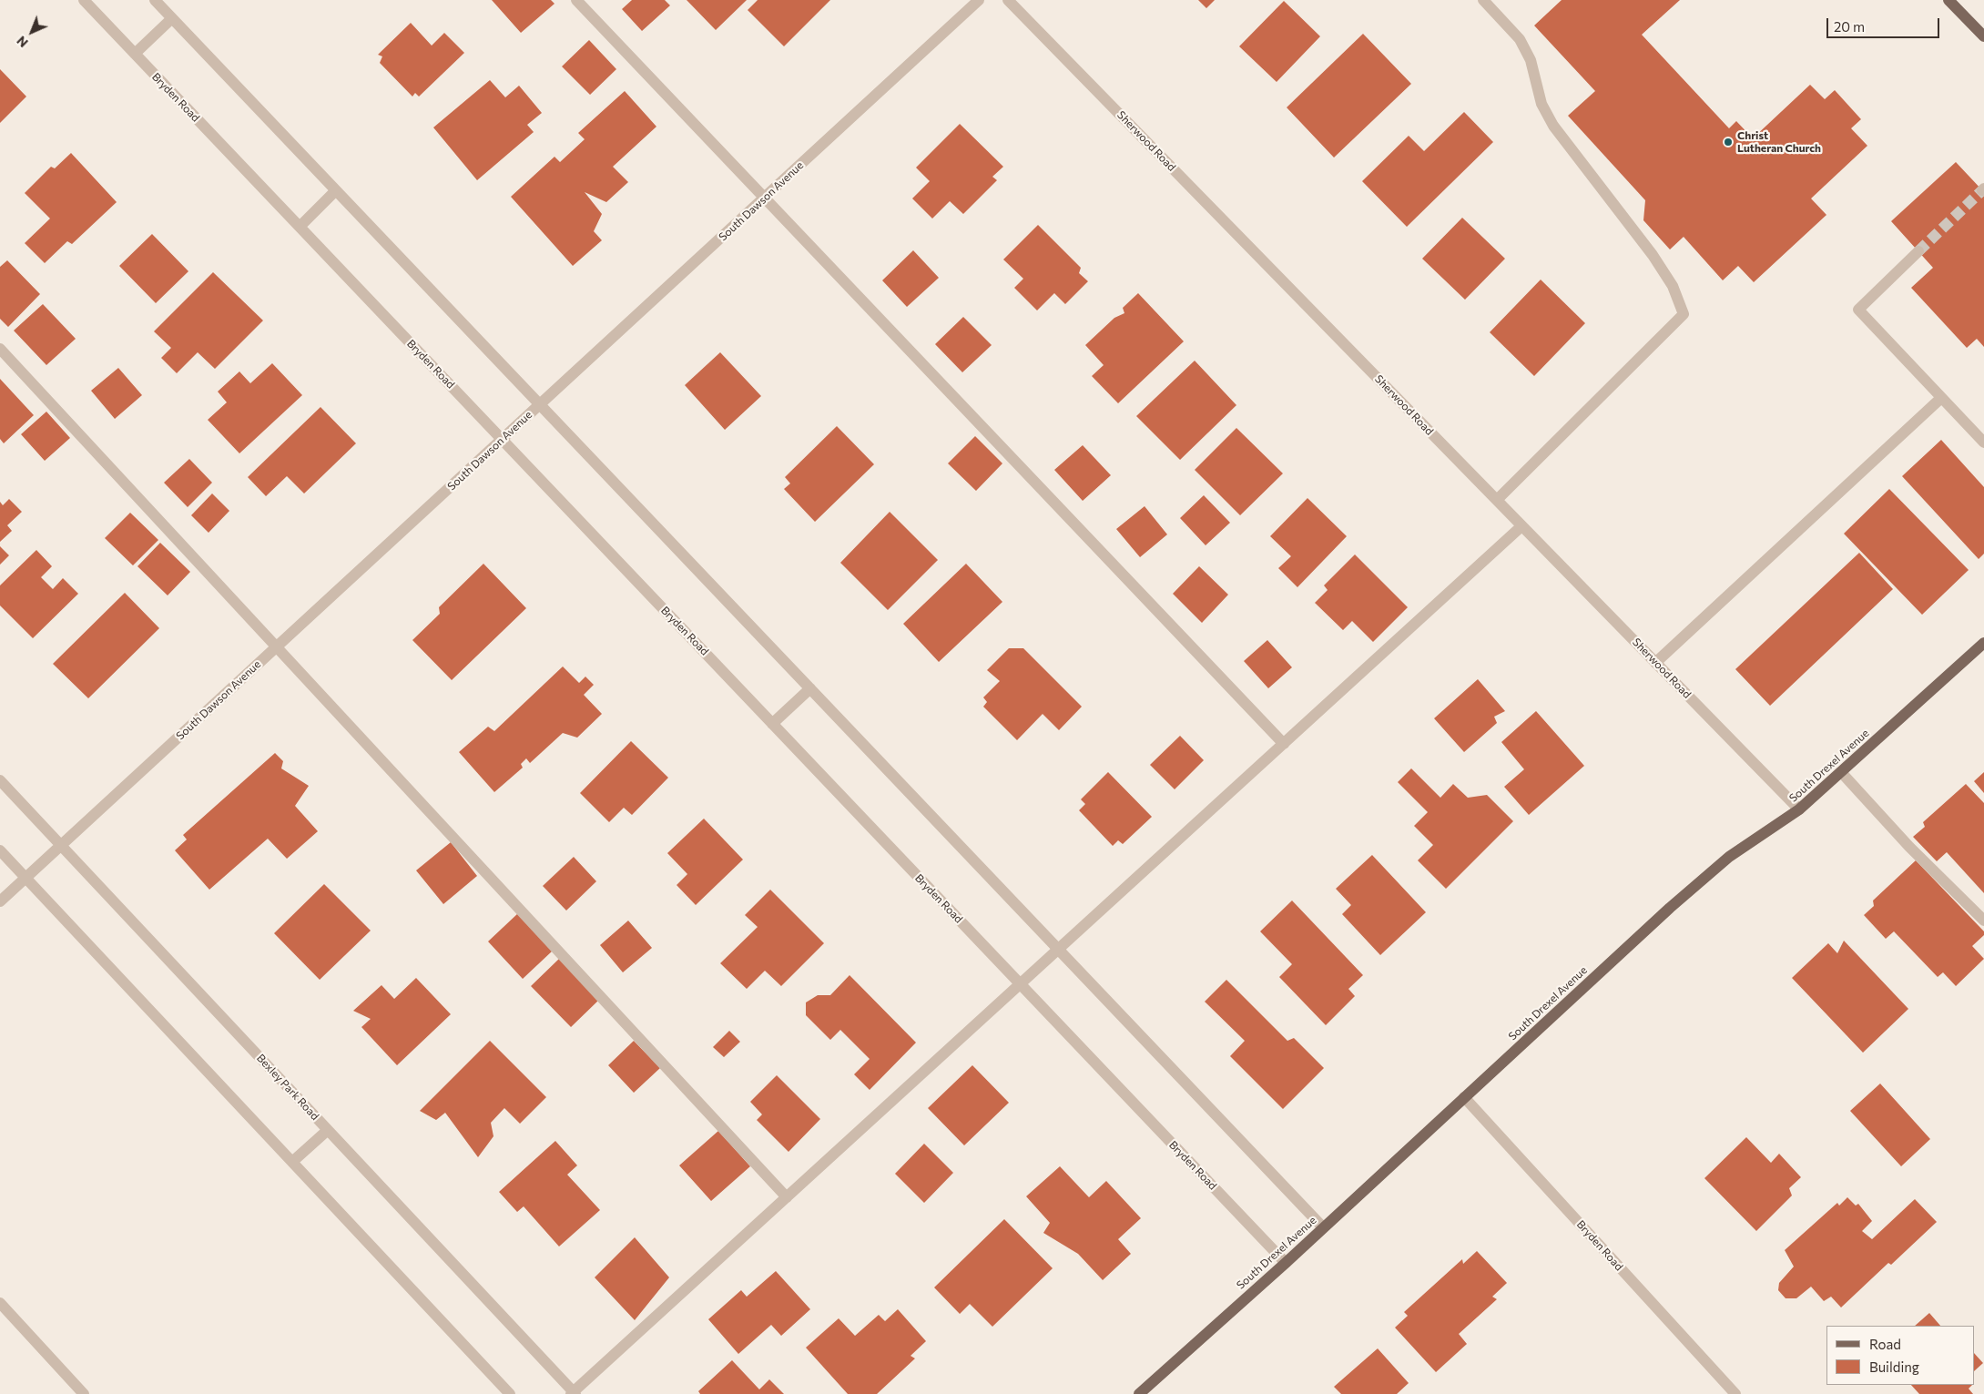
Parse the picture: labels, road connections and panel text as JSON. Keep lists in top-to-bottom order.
{
  "streets": {
    "main road": ["South Drexel Avenue"],
    "street": [
      "Bryden Road",
      "Sherwood Road",
      "South Dawson Avenue",
      "Bexley Park Road"
    ]
  },
  "crossings": [
    ["Bryden Road", "South Dawson Avenue"],
    ["Bryden Road", "South Drexel Avenue"],
    ["Sherwood Road", "South Drexel Avenue"],
    ["South Dawson Avenue", "Bexley Park Road"]
  ],
  "places": ["Christ Lutheran Church"],
  "legend": ["Road", "Building"],
  "scale_bar": "20 m",
  "north": "bottom left"
}
